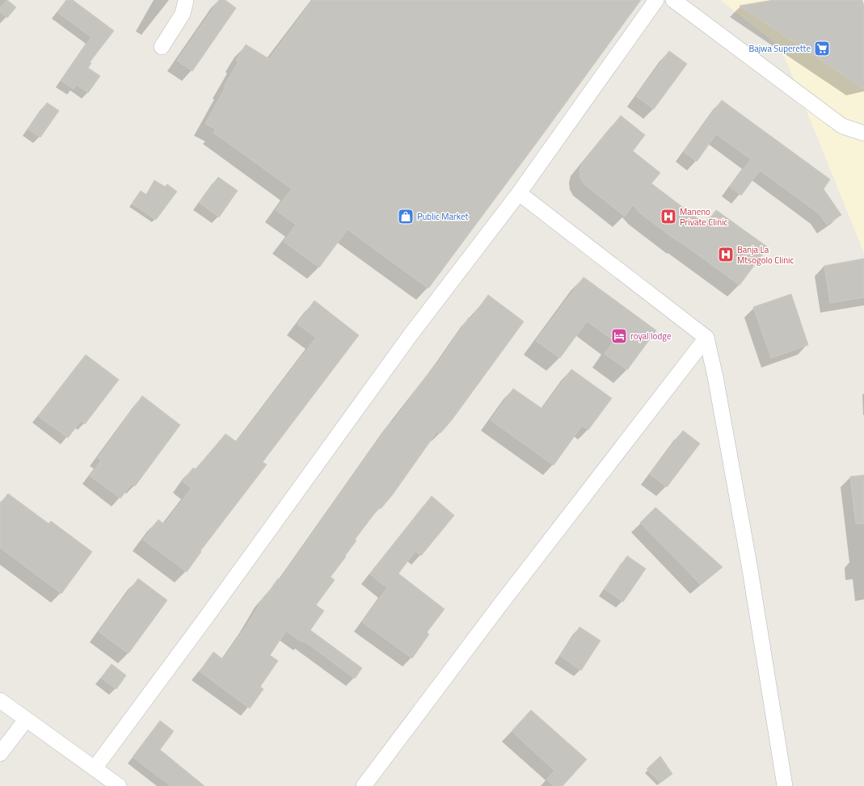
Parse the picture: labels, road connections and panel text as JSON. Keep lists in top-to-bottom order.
{
  "places": {
    "supermarket": ["Bajwa Superette"],
    "shop": ["Public Market"],
    "hospital": ["Maneno Private Clinic", "Banja La Mtsogolo Clinic"],
    "hotel": ["royal lodge"]
  }
}
